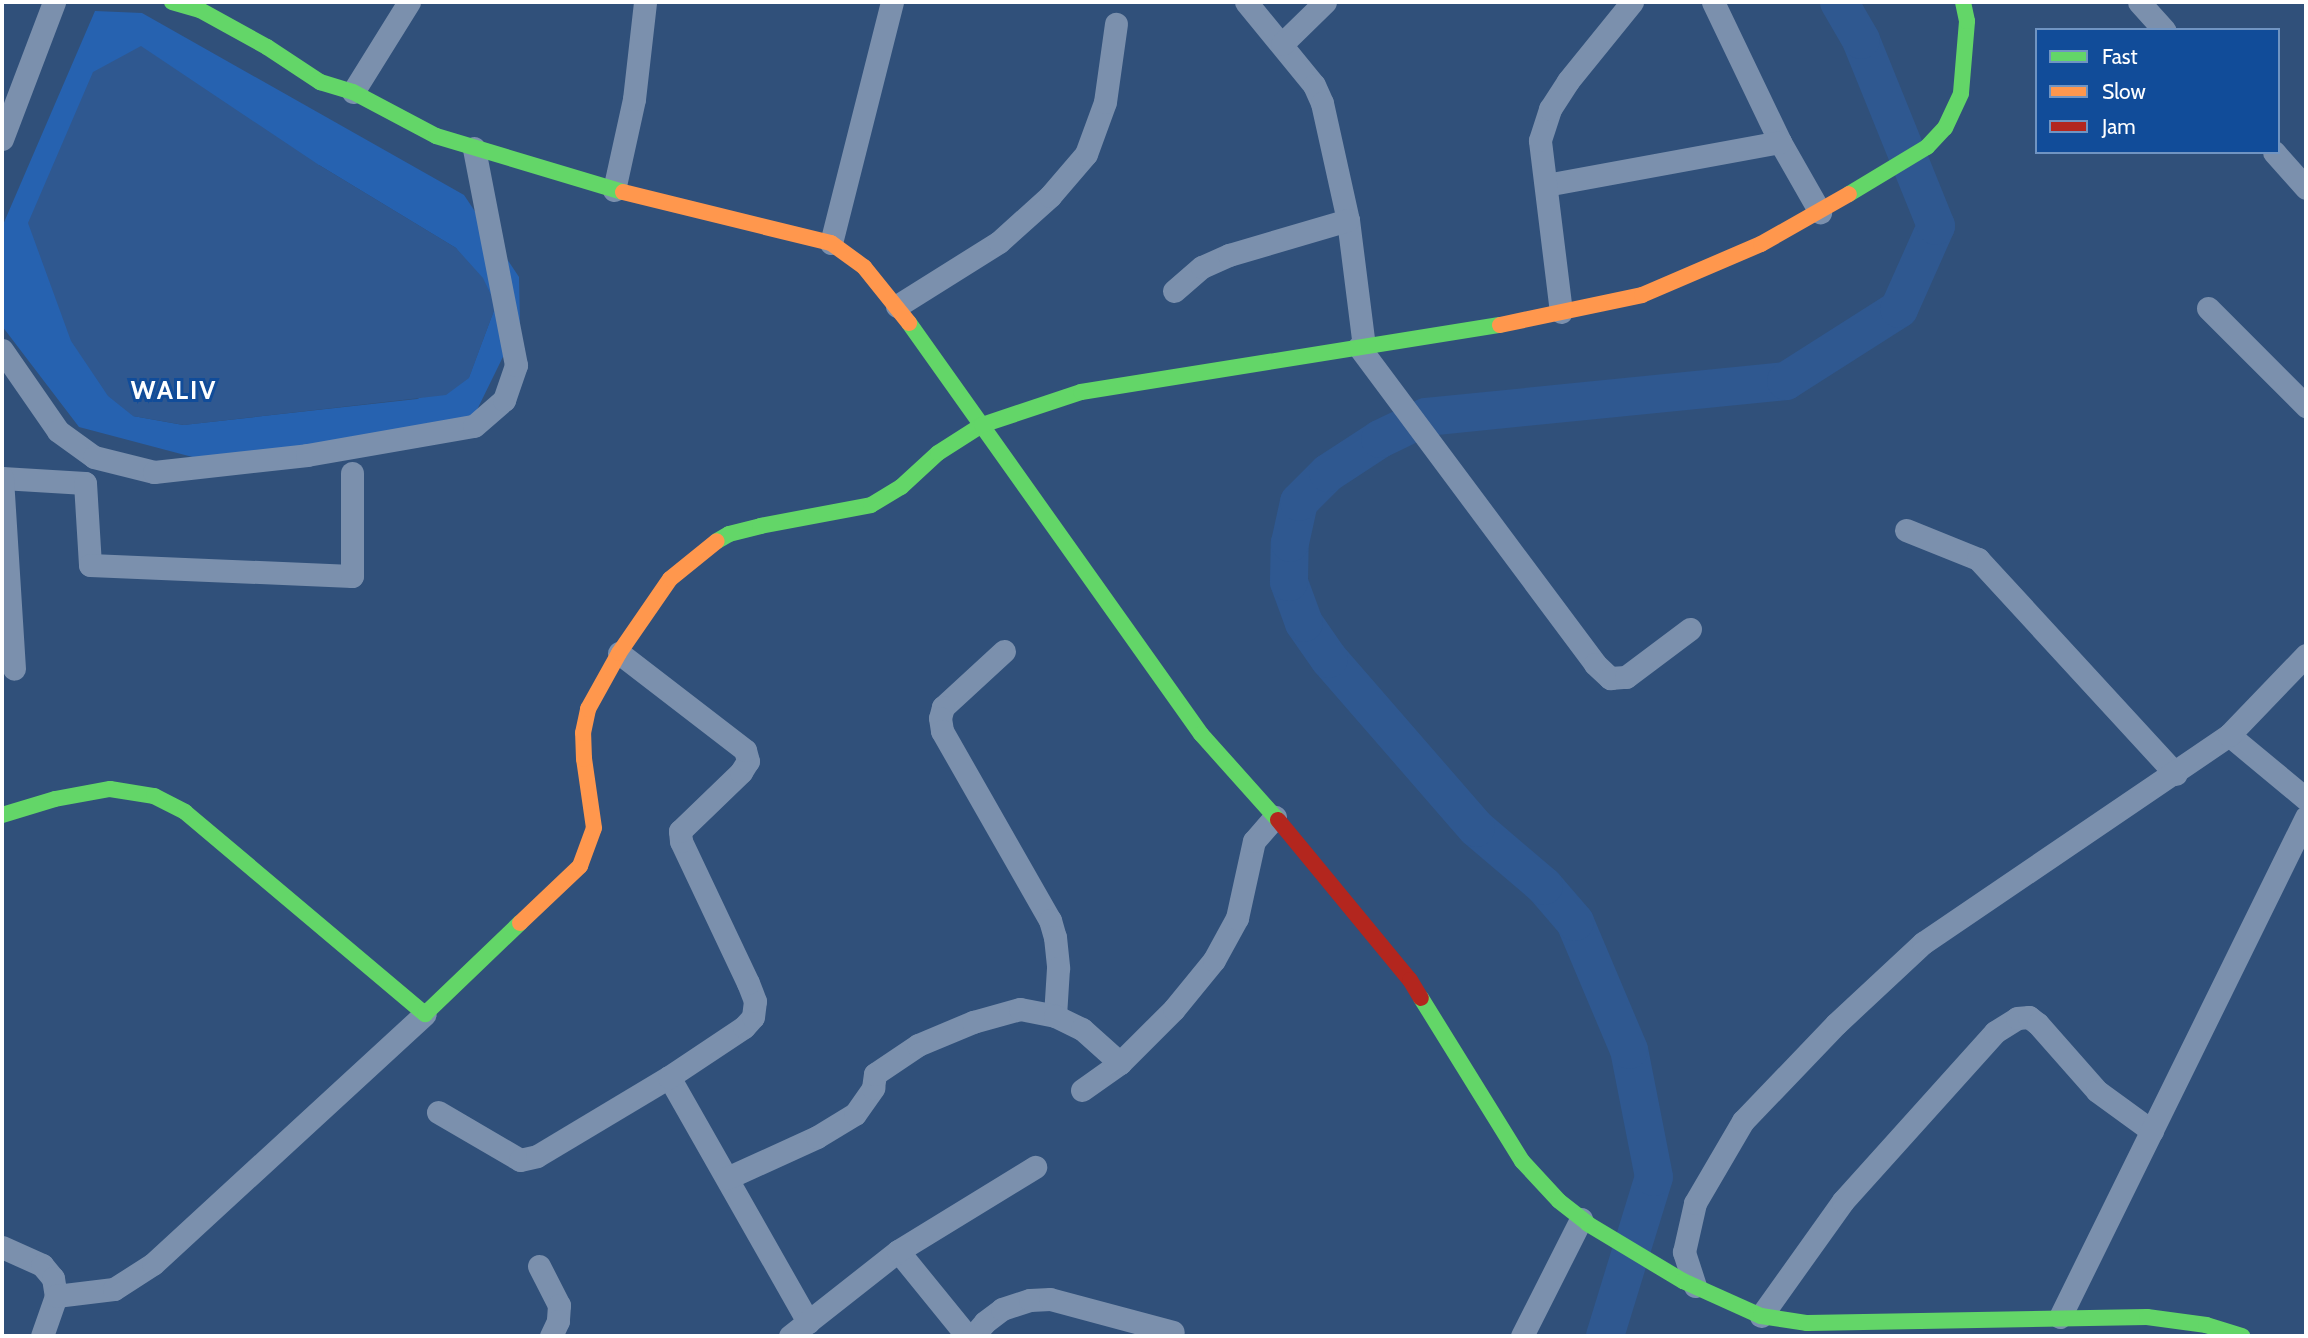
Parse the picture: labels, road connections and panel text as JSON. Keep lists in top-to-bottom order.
{
  "districts": ["WALIV"],
  "legend": ["Fast", "Slow", "Jam"]
}
